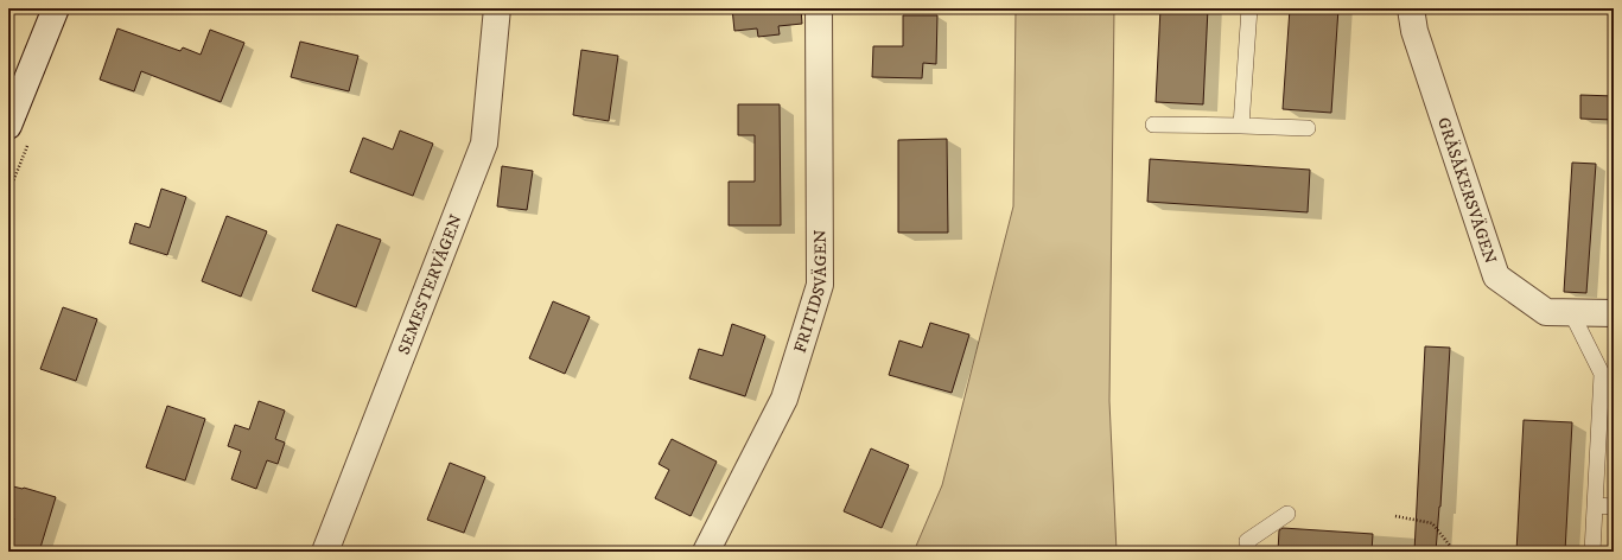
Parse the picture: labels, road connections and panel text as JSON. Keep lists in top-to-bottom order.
{
  "streets": {
    "street": ["GRÄSÅKERSVÄGEN", "SEMESTERVÄGEN", "FRITIDSVÄGEN"]
  }
}
